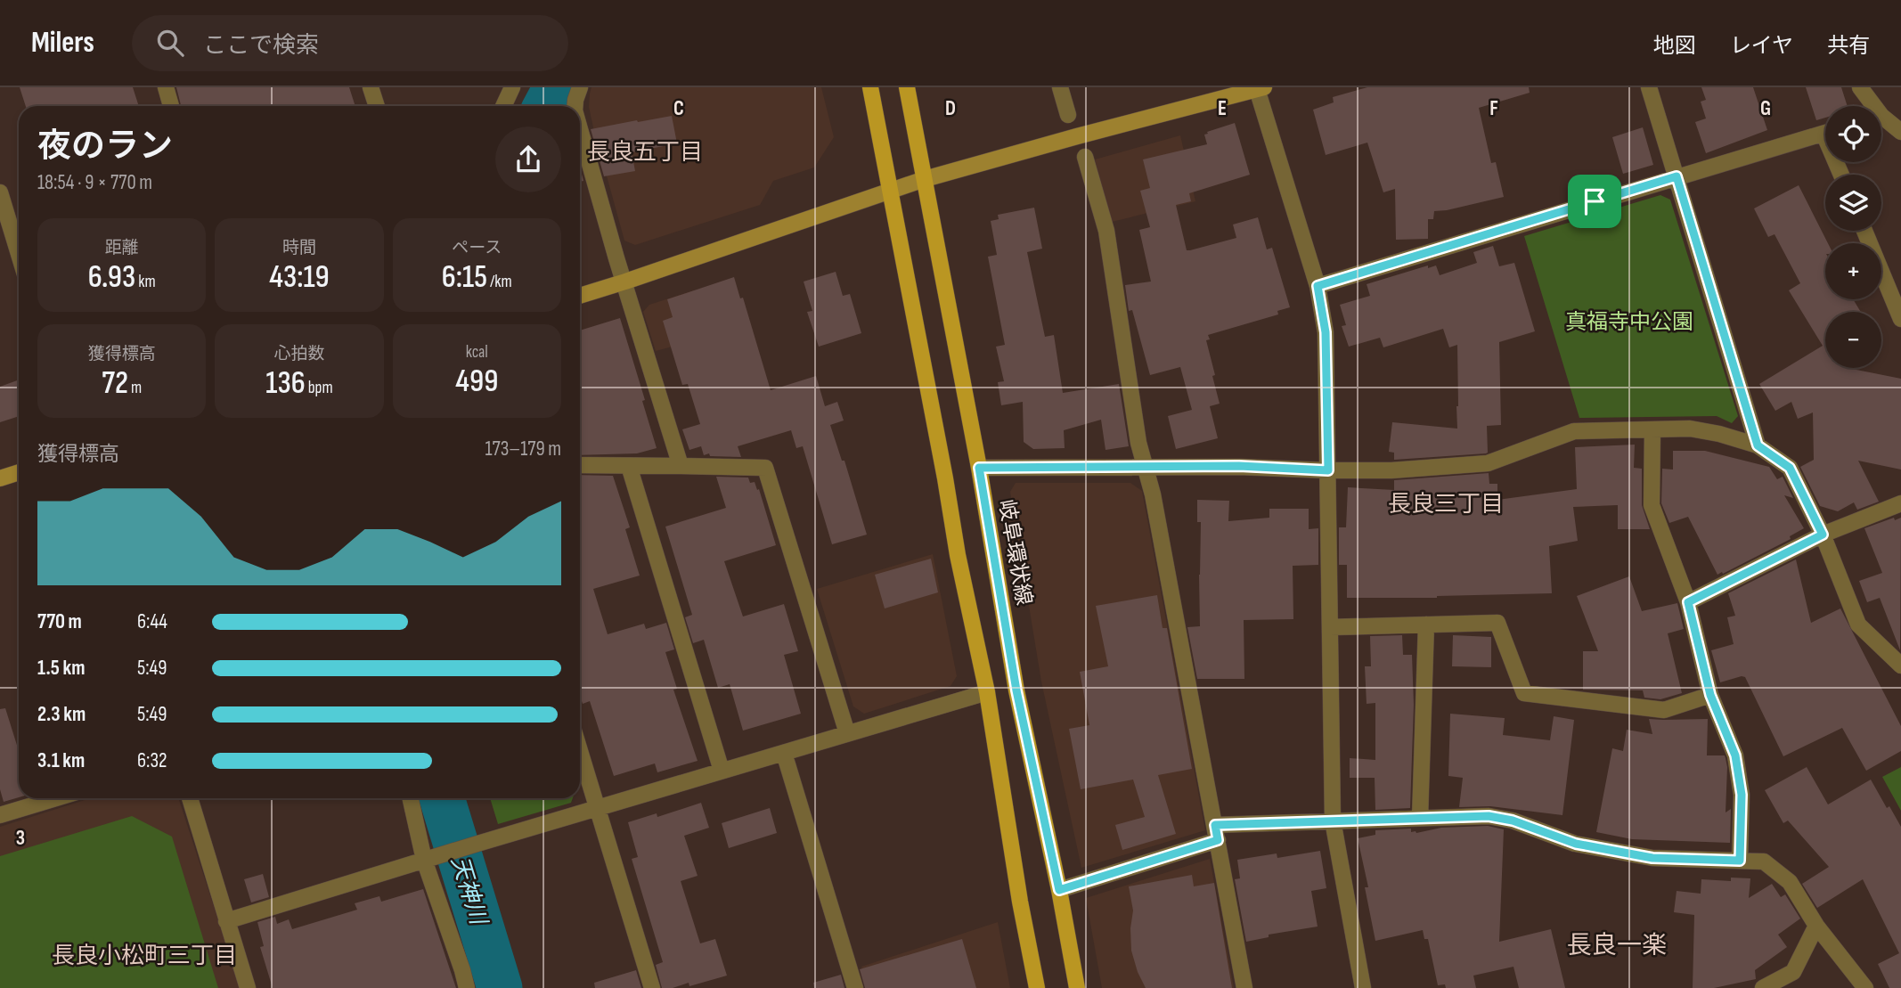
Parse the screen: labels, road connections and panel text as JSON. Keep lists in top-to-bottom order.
{
  "streets": {
    "main road": ["岐阜環状線"]
  },
  "districts": [
    "長良五丁目",
    "長良三丁目",
    "長良一楽",
    "長良小松町三丁目"
  ],
  "water": ["天神川"],
  "parks": ["真福寺中公園"],
  "page": {
    "header": "Milers",
    "search": "ここで検索",
    "nav": ["地図", "レイヤ", "共有"],
    "map_buttons": ["+", "−"],
    "heading": ["夜のラン", "18:54 · 9 × 770 m"],
    "stats": [
      ["距離", "6.93 km"],
      ["時間", "43:19"],
      ["ペース", "6:15 /km"],
      ["獲得標高", "72 m"],
      ["心拍数", "136 bpm"],
      ["kcal", "499"]
    ],
    "chart": ["獲得標高", "173–179 m"],
    "list": [
      {
        "name": "770 m",
        "note": "6:44"
      },
      {
        "name": "1.5 km",
        "note": "5:49"
      },
      {
        "name": "2.3 km",
        "note": "5:49"
      },
      {
        "name": "3.1 km",
        "note": "6:32"
      }
    ]
  },
  "grid": {
    "columns": [
      "C",
      "D",
      "E",
      "F",
      "G"
    ],
    "rows": ["3"]
  }
}
